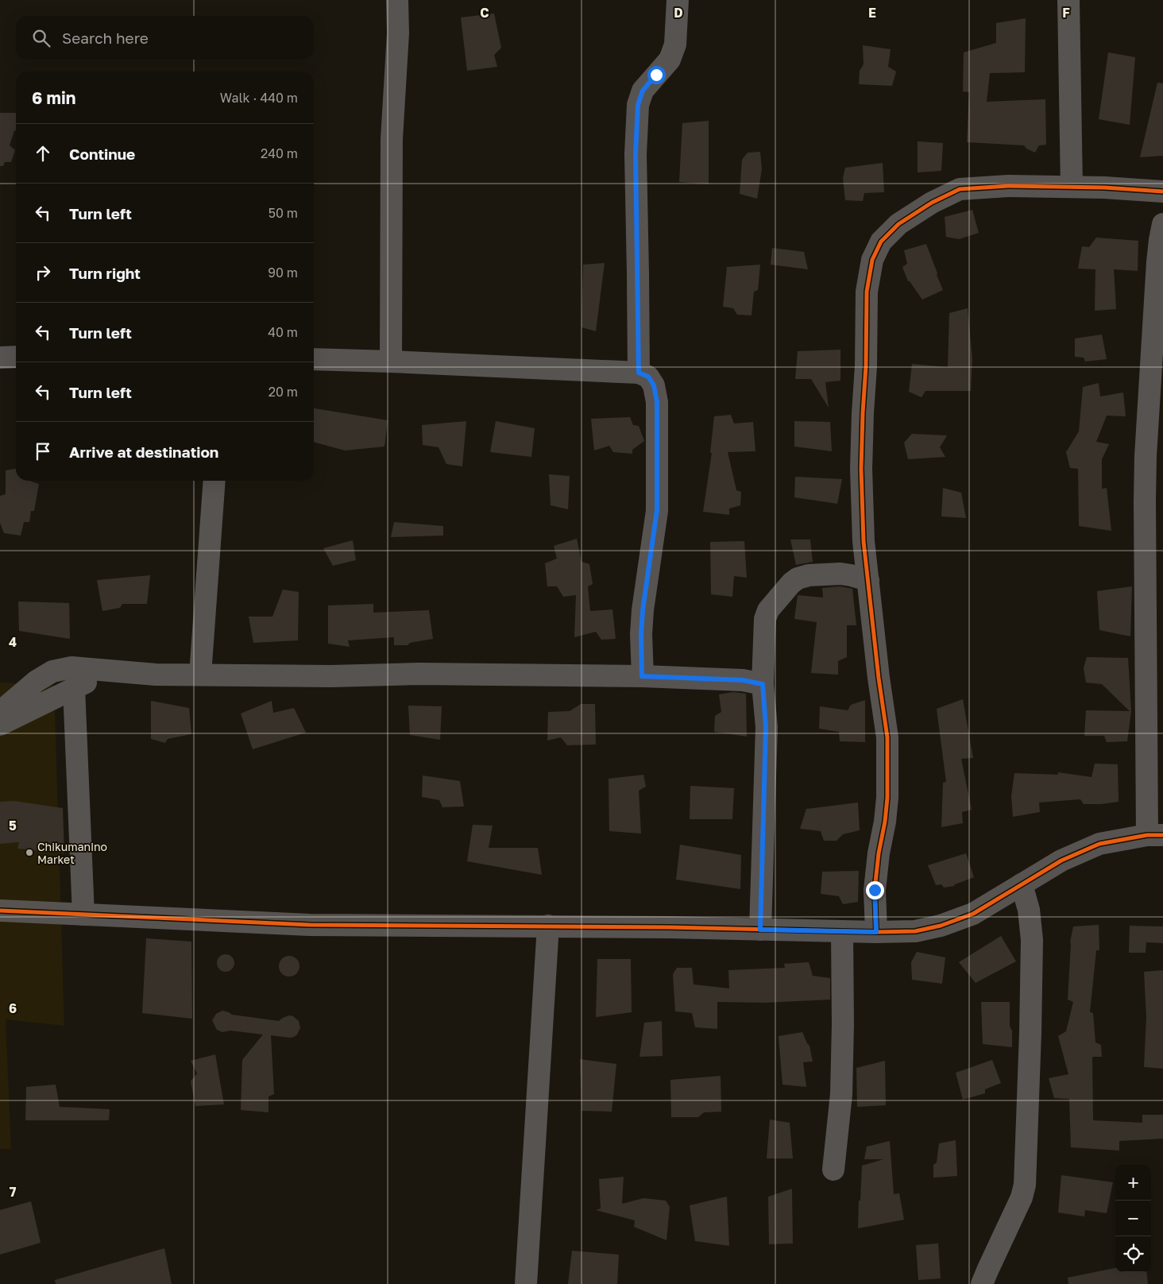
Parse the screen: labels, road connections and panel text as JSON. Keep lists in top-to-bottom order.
{
  "places": ["Chikumanino Market"],
  "page": {
    "search": "Search here",
    "heading": ["6 min", "Walk · 440 m"],
    "list": [
      ["Continue", "240 m"],
      ["Turn left", "50 m"],
      ["Turn right", "90 m"],
      ["Turn left", "40 m"],
      ["Turn left", "20 m"],
      "Arrive at destination"
    ],
    "map_buttons": ["+", "−"]
  },
  "grid": {
    "columns": [
      "C",
      "D",
      "E",
      "F"
    ],
    "rows": [
      "4",
      "5",
      "6",
      "7"
    ]
  }
}
